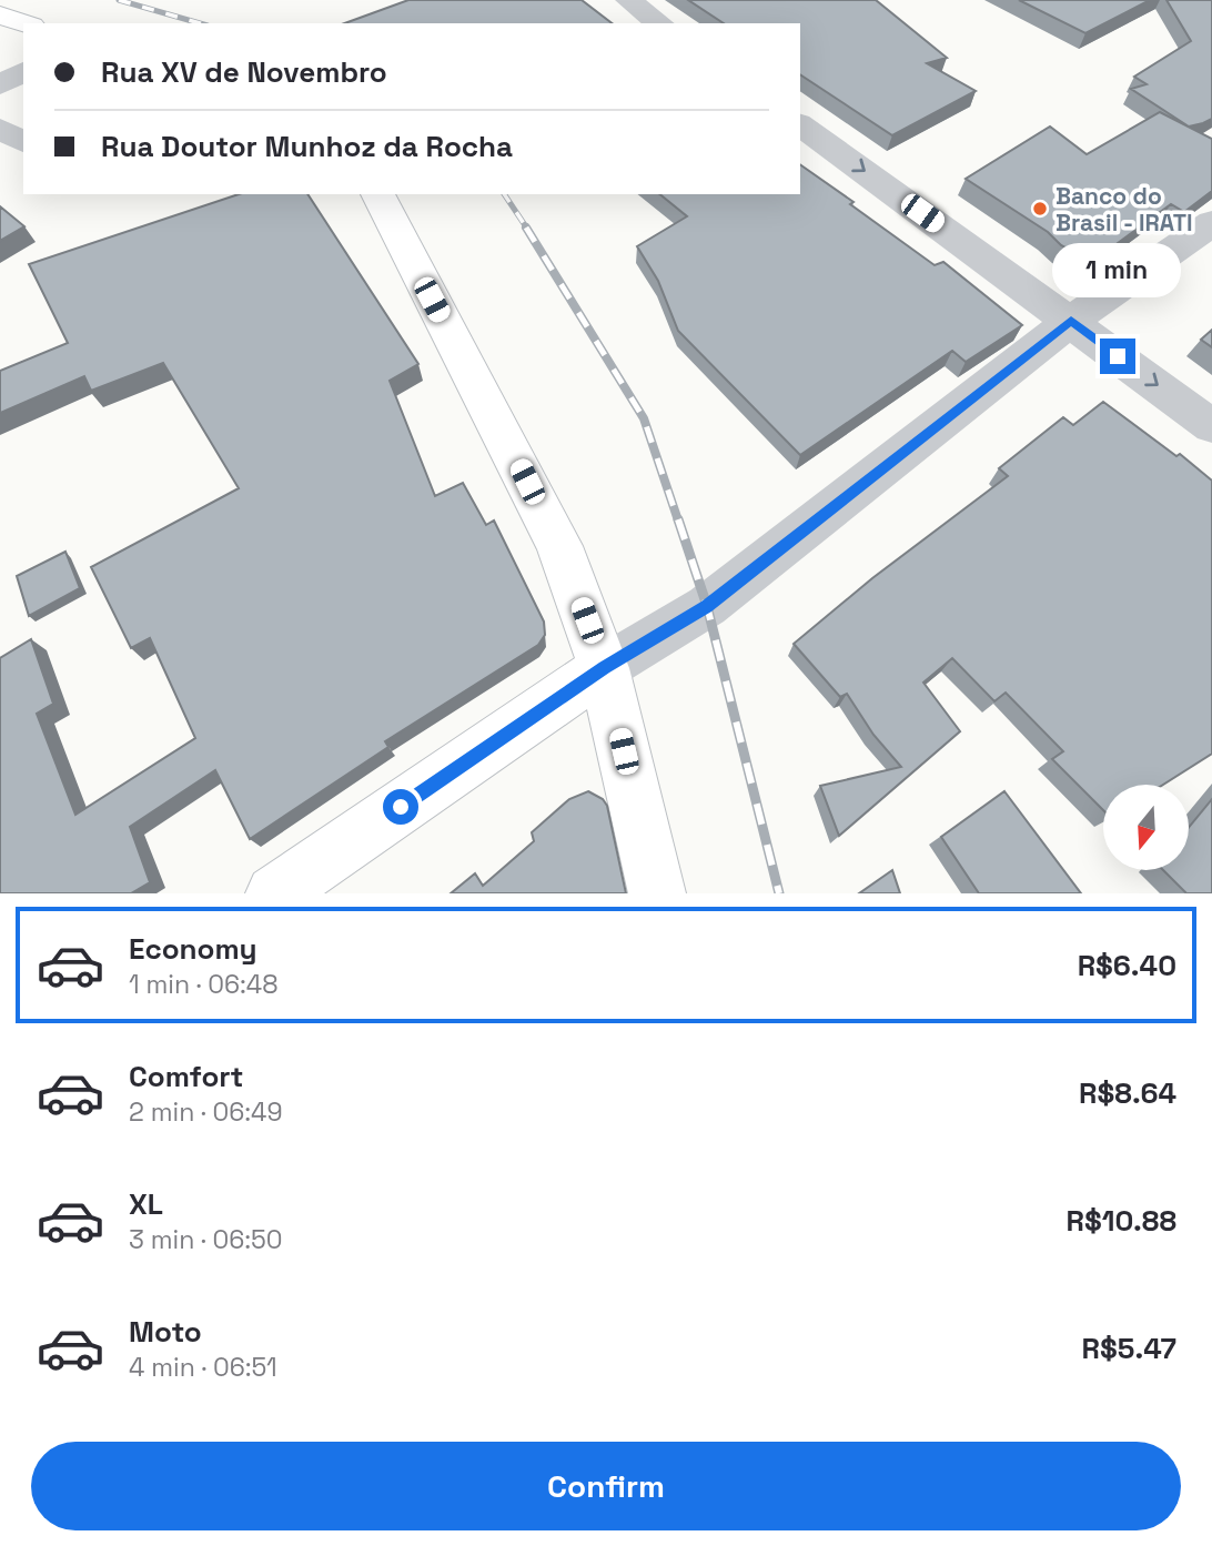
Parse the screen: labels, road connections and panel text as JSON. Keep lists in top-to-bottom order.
{
  "places": ["Banco do Brasil - IRATI"],
  "north": "bottom",
  "page": {
    "banner": ["Rua XV de Novembro", "Rua Doutor Munhoz da Rocha"],
    "bubble": "1 min",
    "list": [
      {
        "name": "Economy",
        "note": "1 min · 06:48",
        "value": "R$6.40"
      },
      {
        "name": "Comfort",
        "note": "2 min · 06:49",
        "value": "R$8.64"
      },
      {
        "name": "XL",
        "note": "3 min · 06:50",
        "value": "R$10.88"
      },
      {
        "name": "Moto",
        "note": "4 min · 06:51",
        "value": "R$5.47"
      }
    ],
    "buttons": "Confirm"
  }
}
